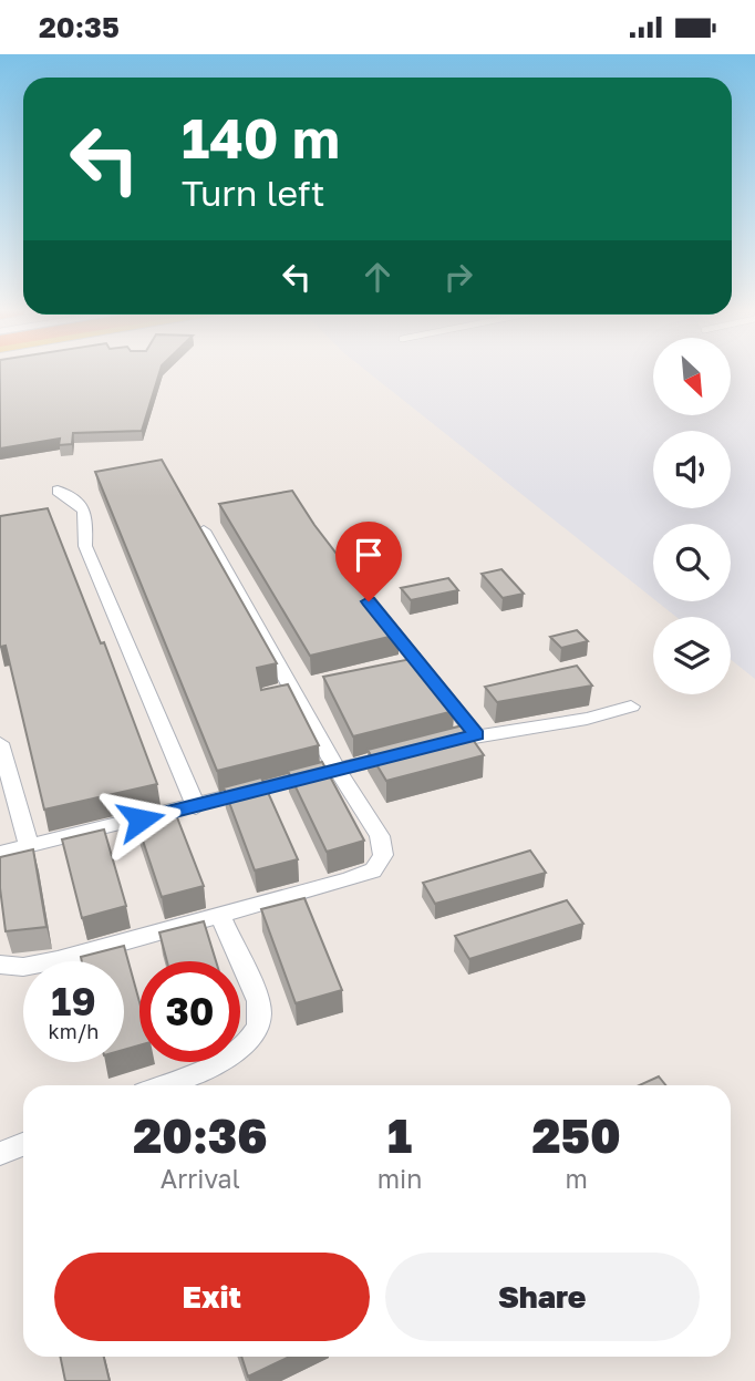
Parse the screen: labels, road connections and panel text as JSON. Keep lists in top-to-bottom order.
{
  "north": "bottom right",
  "page": {
    "status": "20:35",
    "turn": ["140 m", "Turn left"],
    "speed": "19 km/h",
    "limit": "30",
    "eta": [
      "20:36",
      "Arrival",
      "1",
      "min",
      "250",
      "m"
    ],
    "buttons": ["Exit", "Share"]
  }
}
